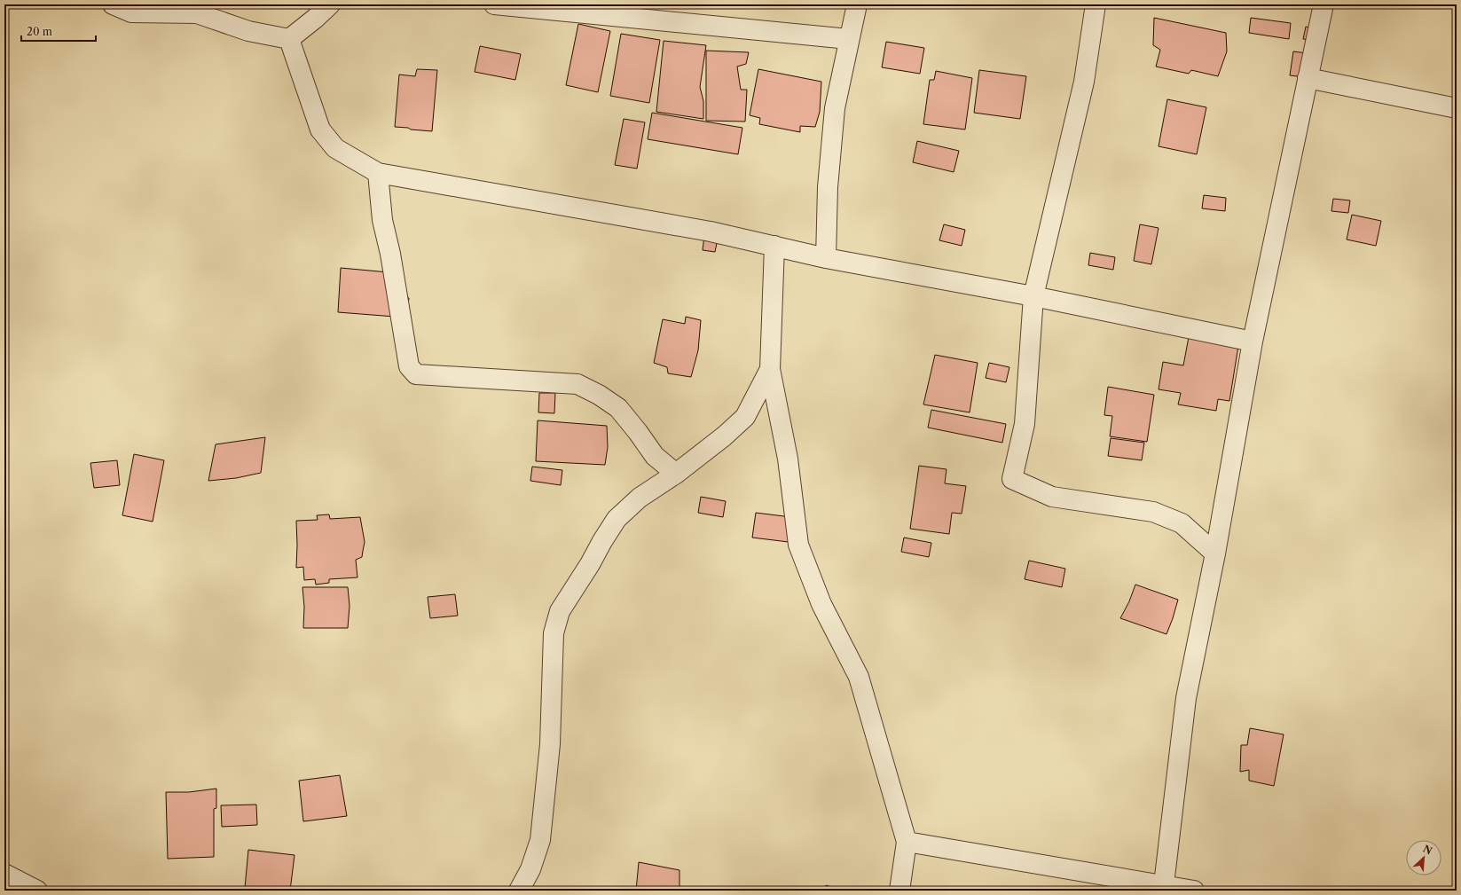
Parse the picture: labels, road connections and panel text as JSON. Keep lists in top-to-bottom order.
{
  "scale_bar": "20 m",
  "north": "top right"
}
